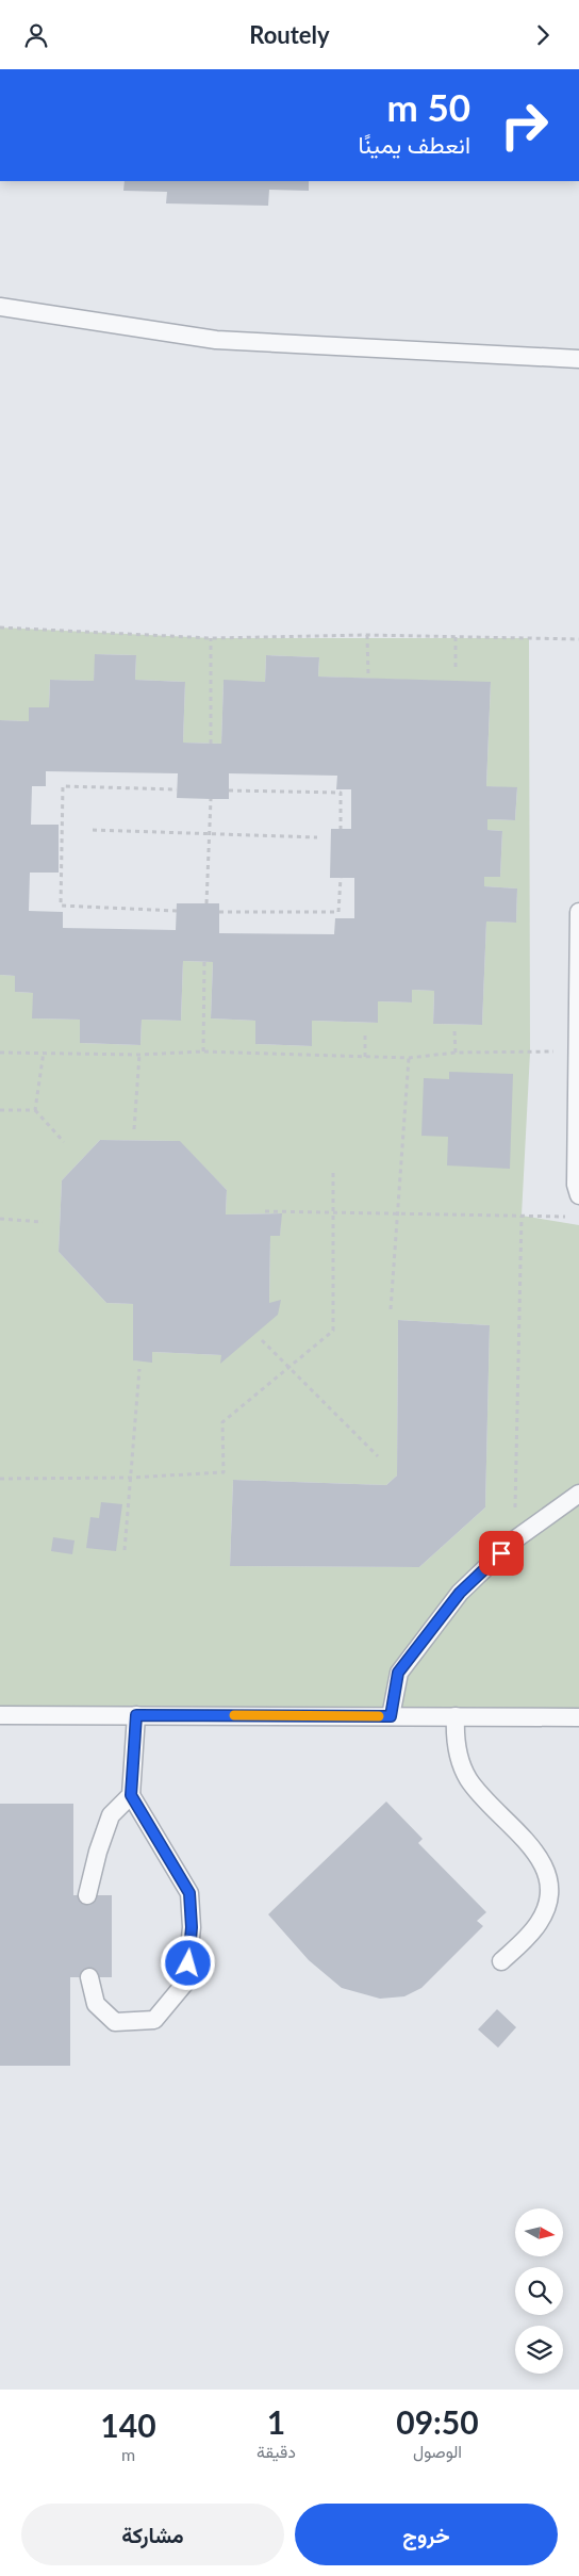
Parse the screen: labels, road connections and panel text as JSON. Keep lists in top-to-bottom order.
{
  "north": "right",
  "page": {
    "header": "Routely",
    "turn": ["50 m", "انعطف يمينًا"],
    "eta": [
      "09:50",
      "الوصول",
      "1",
      "دقيقة",
      "140",
      "m"
    ],
    "buttons": ["خروج", "مشاركة"]
  }
}
